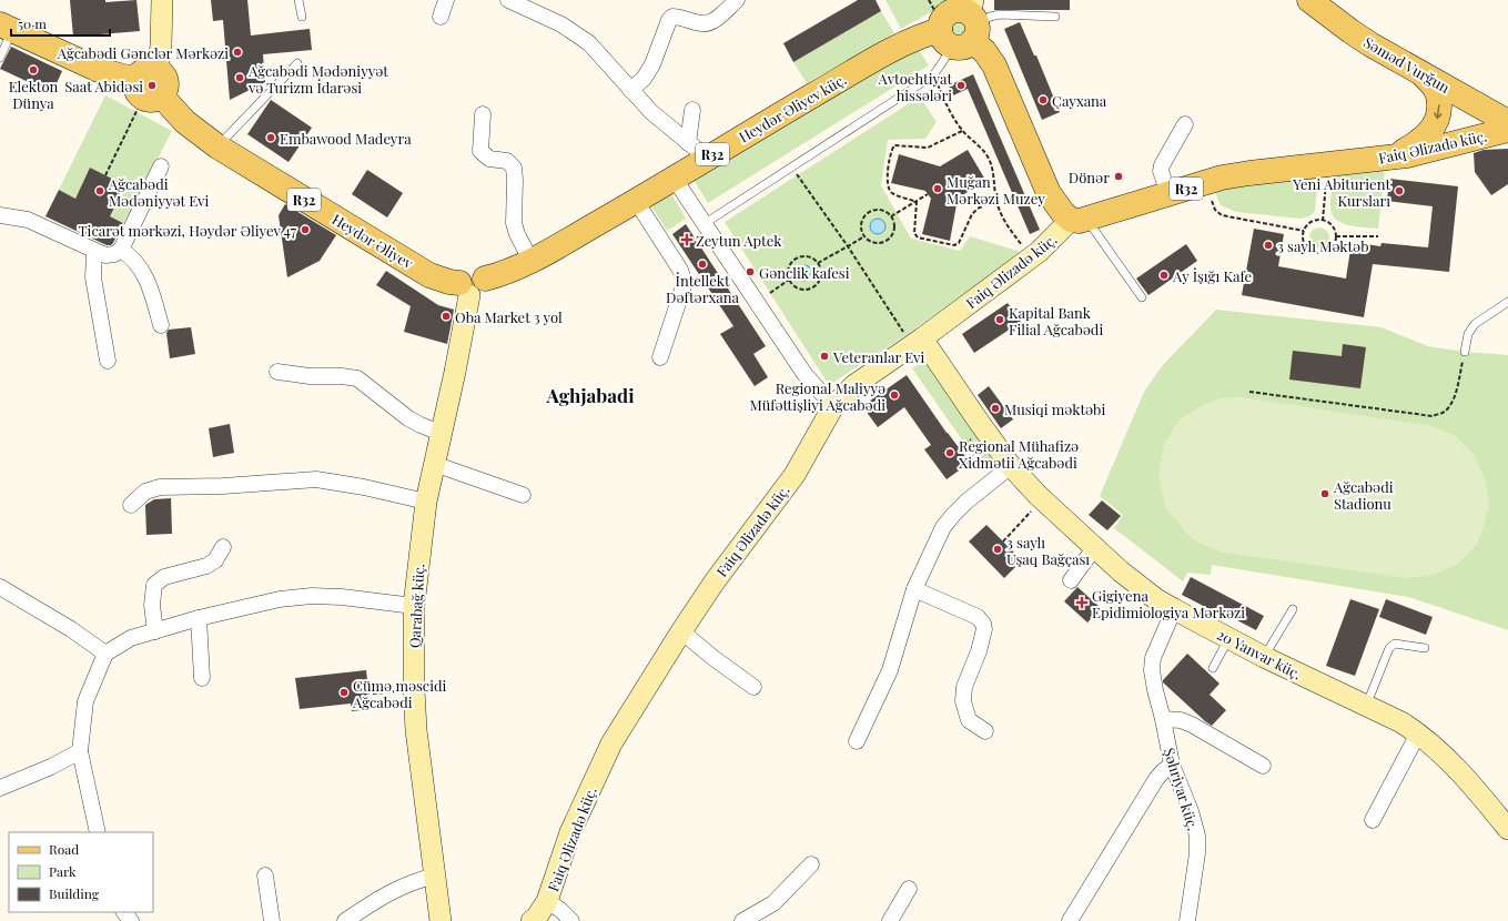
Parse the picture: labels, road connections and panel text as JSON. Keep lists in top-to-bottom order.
{
  "streets": {
    "main road": [
      "Səməd Vurğun",
      "Heydər Əliyev küç.",
      "Faiq Əlizadə küç.",
      "R32",
      "Heydər Əliyev"
    ],
    "street": ["Qarabağ küç.", "20 Yanvar küç.", "Şəhriyar küç."]
  },
  "crossings": [
    ["Heydər Əliyev küç.", "Heydər Əliyev"],
    ["Heydər Əliyev küç.", "Qarabağ küç."],
    ["Faiq Əlizadə küç.", "20 Yanvar küç."],
    ["Heydər Əliyev", "Qarabağ küç."],
    ["20 Yanvar küç.", "Şəhriyar küç."]
  ],
  "districts": ["Aghjabadi"],
  "places": {
    "other": [
      "Ağcabədi Gənclər Mərkəzi",
      "Elekton Dünya",
      "Ağcabədi Mədəniyyət və Turizm İdarəsi",
      "Saat Abidəsi",
      "Avtoehtiyat hissələri",
      "Çayxana",
      "Embawood Madeyra",
      "Dönər",
      "Muğan Mərkəzi Muzey",
      "Ağcabədi Mədəniyyət Evi",
      "Yeni Abiturient Kursları",
      "Ticarət mərkəzi, Həydər Əliyev 47",
      "3 saylı Məktəb",
      "İntellekt Dəftərxana",
      "Gənclik kafesi",
      "Ay İşığı Kafe",
      "Oba Market 3 yol",
      "Kapital Bank Filial Ağcabədi",
      "Veteranlar Evi",
      "Regional Maliyyə Müfəttişliyi Ağcabədi",
      "Musiqi məktəbi",
      "Regional Mühafizə Xidmətii Ağcabədi",
      "Ağcabədi Stadionu",
      "3 saylı Uşaq Bağçası",
      "Cümə məscidi Ağcabədi"
    ],
    "health": ["Zeytun Aptek", "Gigiyena Epidimiologiya Mərkəzi"]
  },
  "legend": ["Road", "Park", "Building"],
  "scale_bar": "50 m"
}
